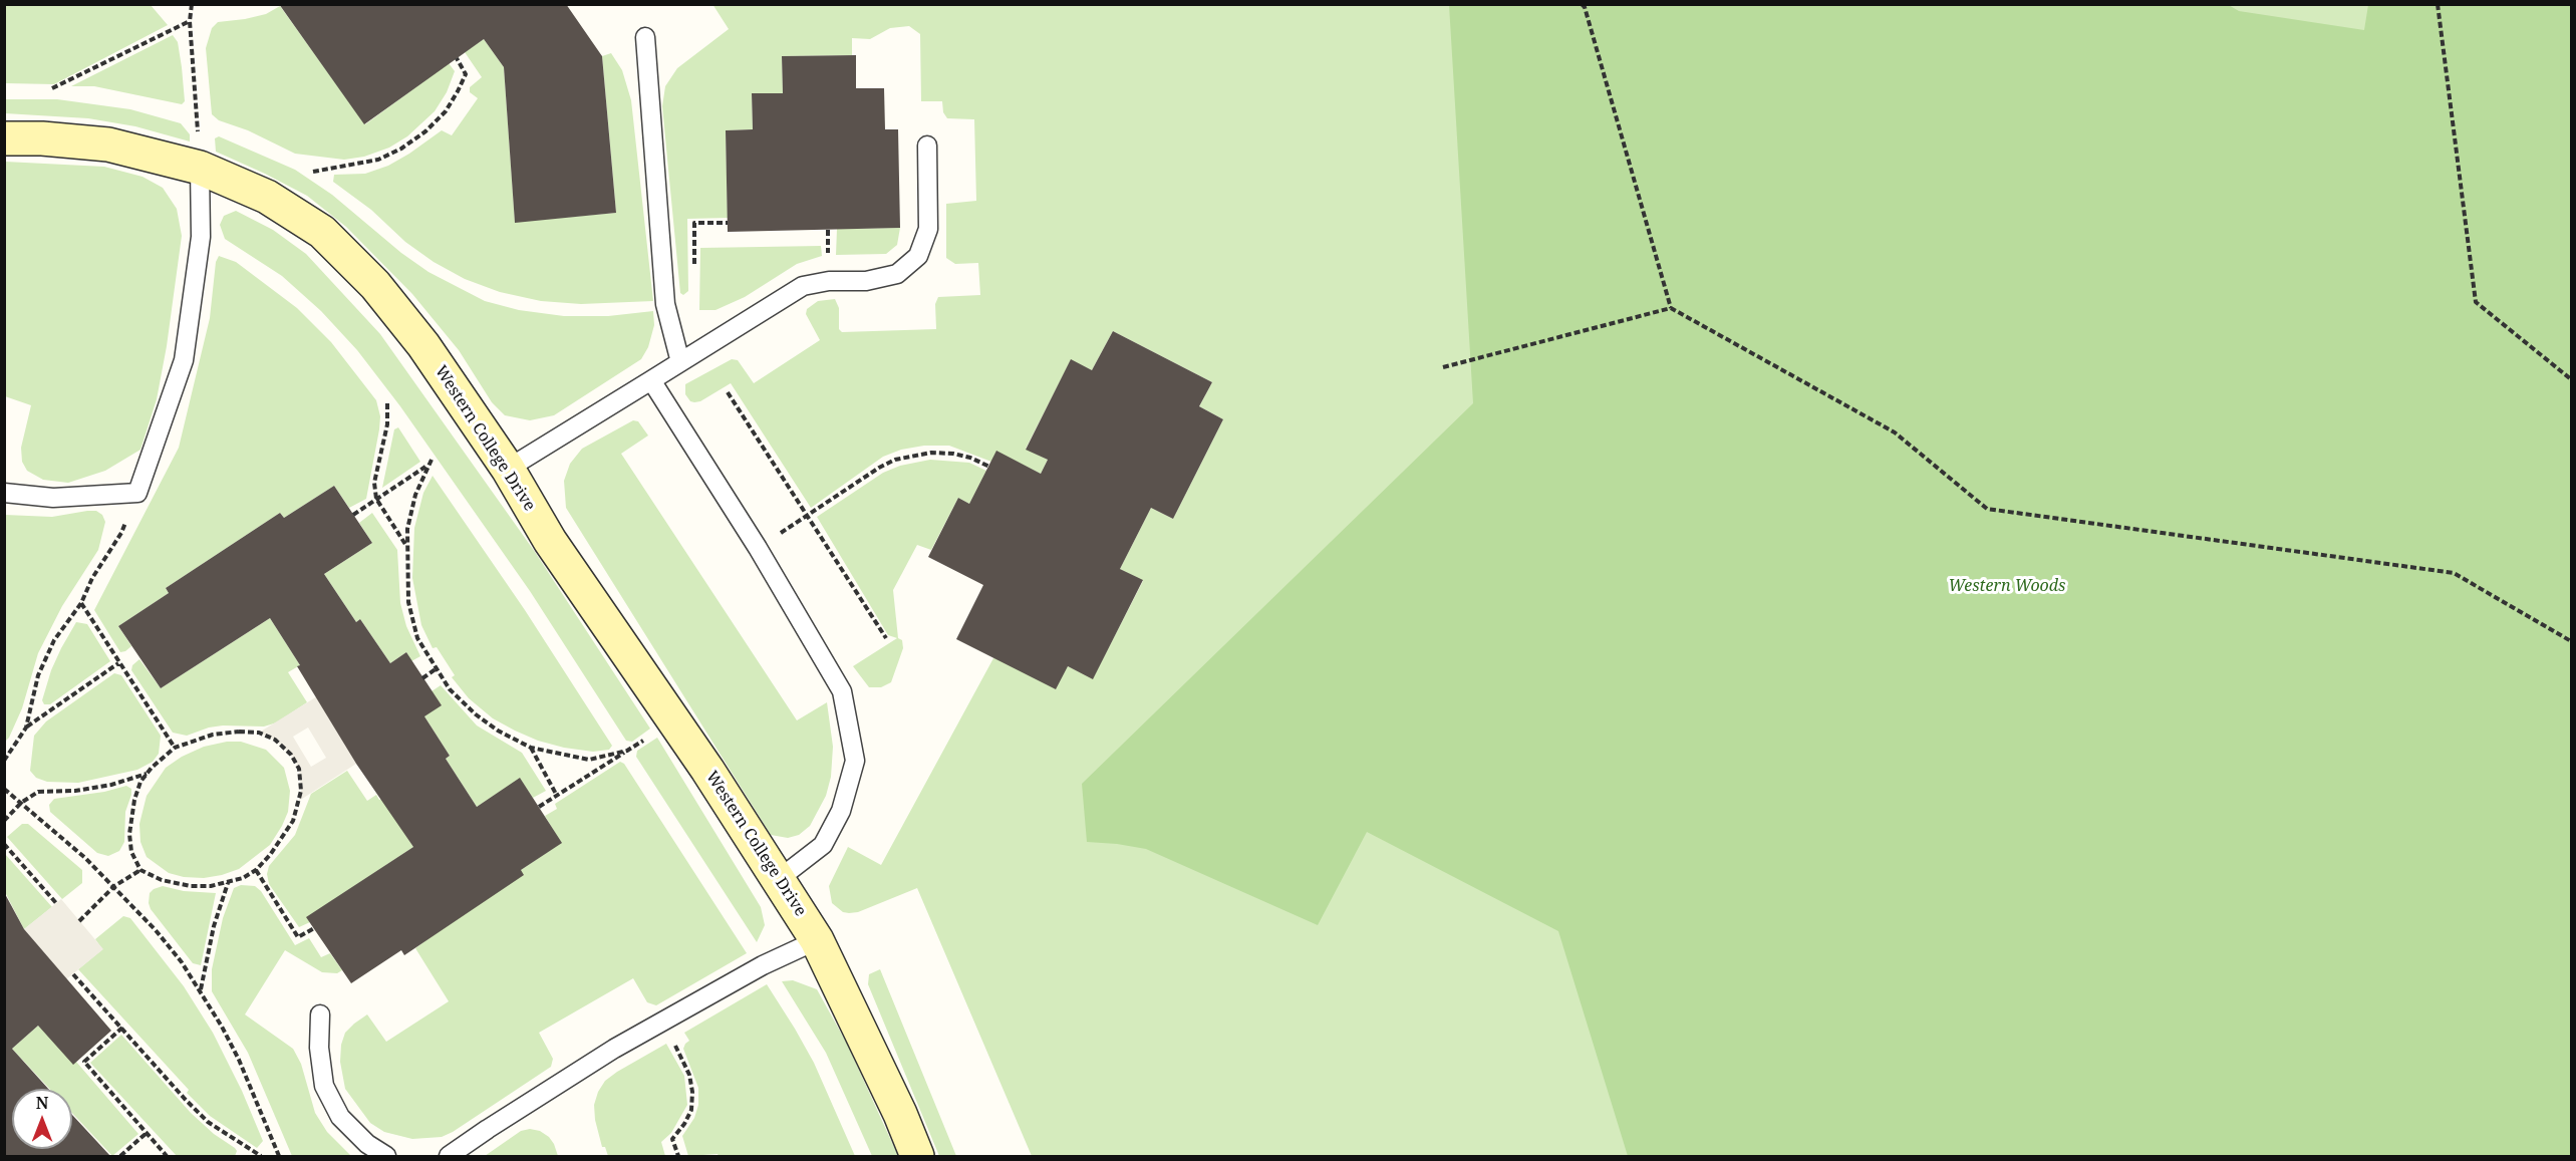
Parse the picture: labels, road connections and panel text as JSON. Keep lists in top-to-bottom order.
{
  "streets": {
    "street": ["Western College Drive"]
  },
  "parks": ["Western Woods"],
  "north": "top"
}
